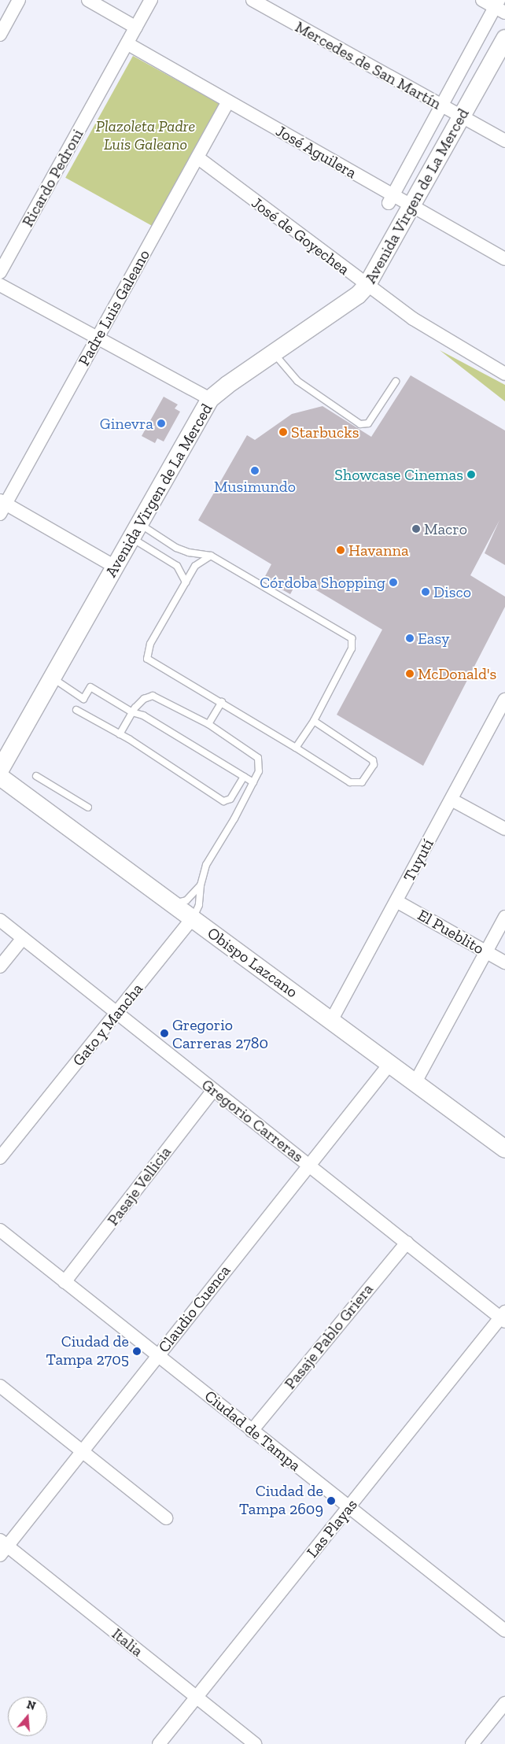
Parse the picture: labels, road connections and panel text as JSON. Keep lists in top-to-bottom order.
{
  "streets": {
    "main road": ["Avenida Virgen de La Merced", "Obispo Lazcano"],
    "street": [
      "Mercedes de San Martín",
      "José Aguilera",
      "Ricardo Pedroni",
      "José de Goyechea",
      "Padre Luis Galeano",
      "Tuyutí",
      "El Pueblito",
      "Gato y Mancha",
      "Gregorio Carreras",
      "Pasaje Vellicia",
      "Claudio Cuenca",
      "Pasaje Pablo Griera",
      "Ciudad de Tampa",
      "Las Playas",
      "Italia"
    ]
  },
  "crossings": [
    ["Mercedes de San Martín", "Avenida Virgen de La Merced"],
    ["José Aguilera", "Ricardo Pedroni"],
    ["José Aguilera", "Avenida Virgen de La Merced"],
    ["José Aguilera", "Padre Luis Galeano"],
    ["Avenida Virgen de La Merced", "José de Goyechea"],
    ["José de Goyechea", "Padre Luis Galeano"],
    ["Tuyutí", "El Pueblito"],
    ["Tuyutí", "Obispo Lazcano"],
    ["Obispo Lazcano", "Gato y Mancha"],
    ["Obispo Lazcano", "Claudio Cuenca"],
    ["Gato y Mancha", "Gregorio Carreras"],
    ["Gregorio Carreras", "Pasaje Vellicia"],
    ["Gregorio Carreras", "Claudio Cuenca"],
    ["Gregorio Carreras", "Pasaje Pablo Griera"],
    ["Gregorio Carreras", "Las Playas"],
    ["Pasaje Vellicia", "Ciudad de Tampa"],
    ["Claudio Cuenca", "Ciudad de Tampa"],
    ["Claudio Cuenca", "Italia"],
    ["Pasaje Pablo Griera", "Ciudad de Tampa"],
    ["Ciudad de Tampa", "Las Playas"],
    ["Las Playas", "Italia"]
  ],
  "parks": ["Plazoleta Padre Luis Galeano"],
  "places": [
    "Ginevra",
    "Starbucks",
    "Musimundo",
    "Showcase Cinemas",
    "Macro",
    "Havanna",
    "Córdoba Shopping",
    "Disco",
    "Easy",
    "McDonald's",
    "Gregorio Carreras 2780",
    "Ciudad de Tampa 2705",
    "Ciudad de Tampa 2609"
  ],
  "north": "top"
}
